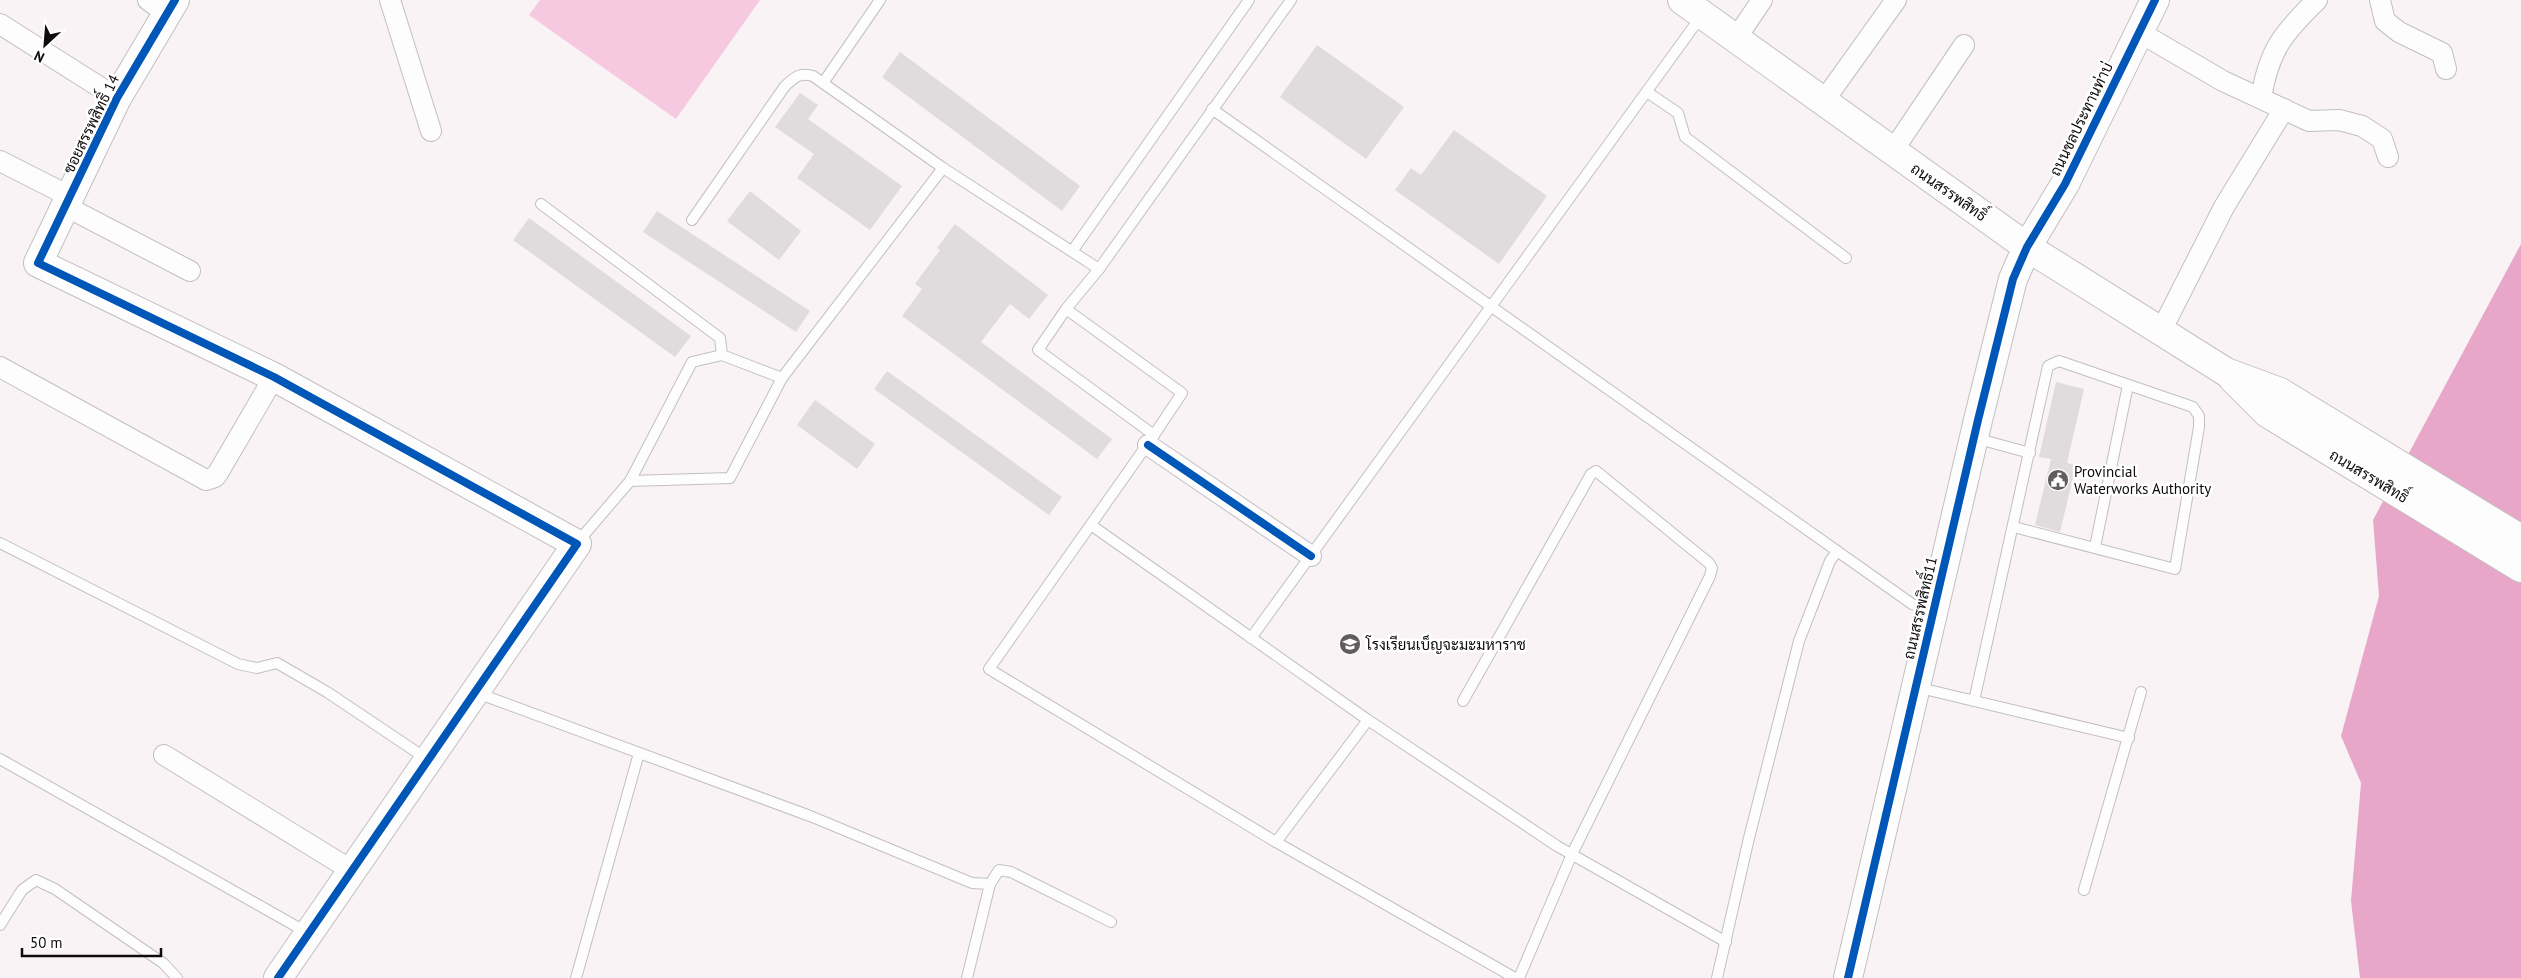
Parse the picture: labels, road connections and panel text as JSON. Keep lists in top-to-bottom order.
{
  "streets": {
    "street": [
      "ถนนชลประทานท่าบ่",
      "ซอยสรรพสิทธิ์ 14",
      "ถนนสรรพสิทธิ์",
      "ถนนสรรพสิทธิ์11"
    ]
  },
  "crossings": [
    ["ถนนชลประทานท่าบ่", "ถนนสรรพสิทธิ์"],
    ["ถนนชลประทานท่าบ่", "ถนนสรรพสิทธิ์11"],
    ["ถนนสรรพสิทธิ์", "ถนนสรรพสิทธิ์11"]
  ],
  "places": {
    "public building": ["Provincial Waterworks Authority"],
    "school or university": ["โรงเรียนเบ็ญจะมะมหาราช"]
  },
  "scale_bar": "50 m",
  "north": "bottom left"
}
